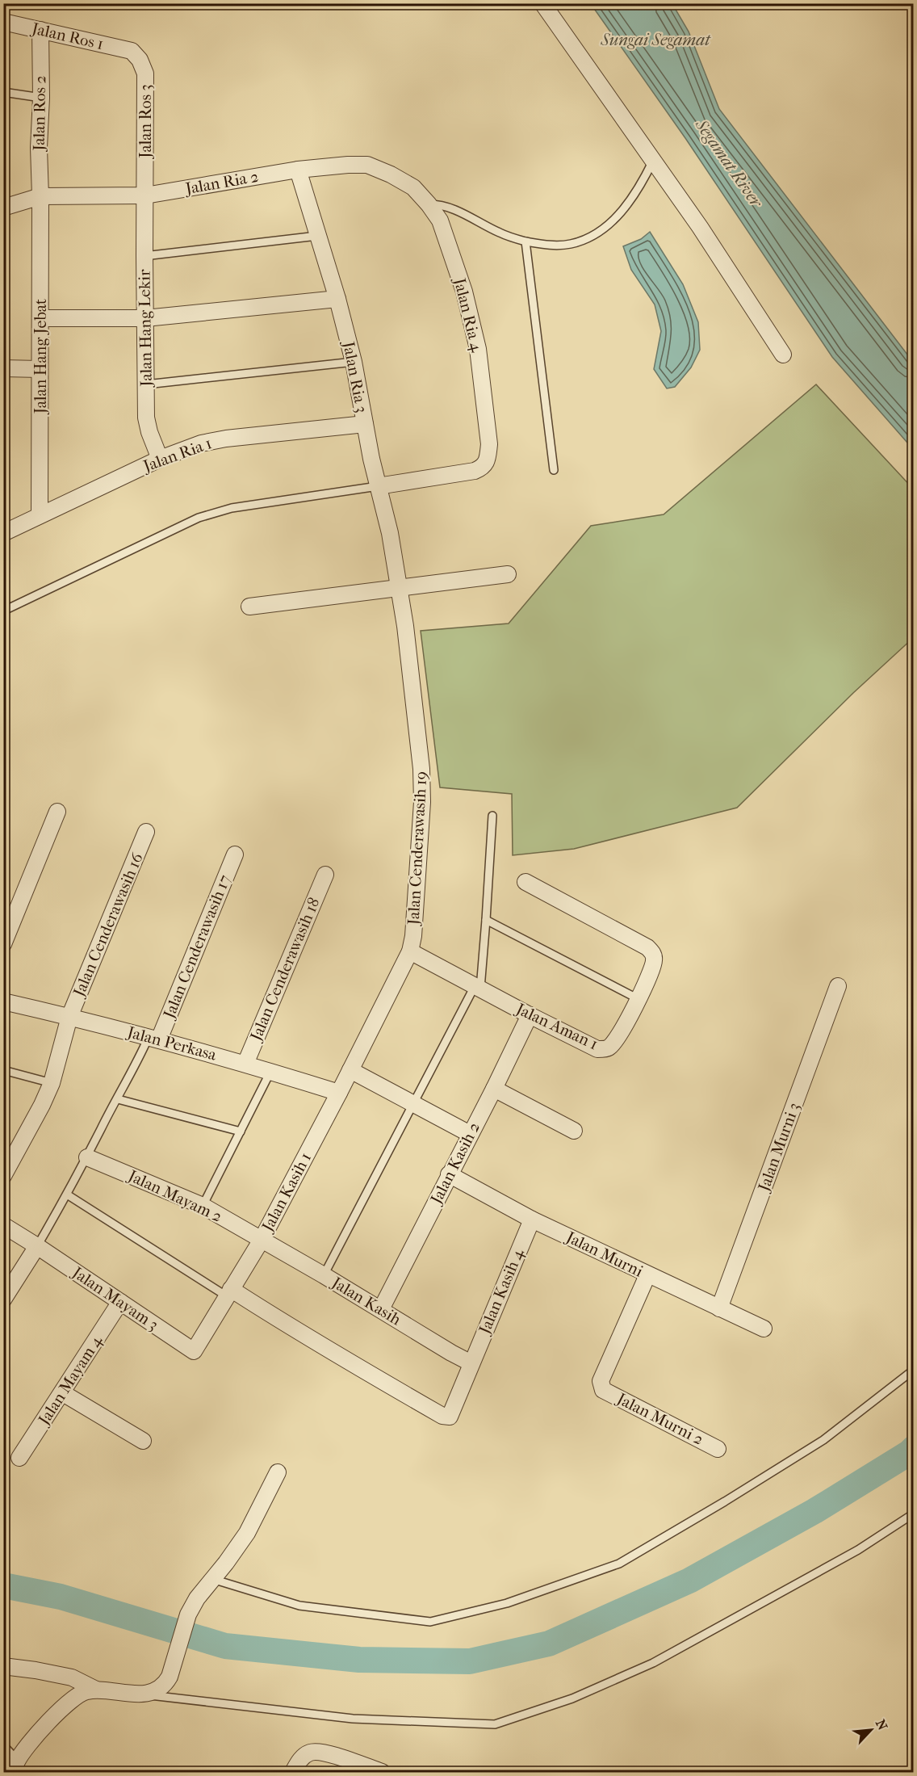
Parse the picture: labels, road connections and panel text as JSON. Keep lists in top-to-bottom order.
{
  "streets": {
    "street": [
      "Jalan Ros 1",
      "Jalan Ros 2",
      "Jalan Ros 3",
      "Jalan Ria 2",
      "Jalan Ria 4",
      "Jalan Hang Lekir",
      "Jalan Hang Jebat",
      "Jalan Ria 3",
      "Jalan Ria 1",
      "Jalan Cenderawasih 19",
      "Jalan Cenderawasih 16",
      "Jalan Cenderawasih 17",
      "Jalan Cenderawasih 18",
      "Jalan Aman 1",
      "Jalan Perkasa",
      "Jalan Murni 3",
      "Jalan Kasih 2",
      "Jalan Kasih 1",
      "Jalan Mayam 2",
      "Jalan Murni",
      "Jalan Kasih 4",
      "Jalan Mayam 3",
      "Jalan Kasih",
      "Jalan Mayam 4",
      "Jalan Murni 2"
    ]
  },
  "crossings": [
    ["Jalan Ros 1", "Jalan Ros 2"],
    ["Jalan Ros 1", "Jalan Ros 3"],
    ["Jalan Ros 2", "Jalan Ria 2"],
    ["Jalan Ros 2", "Jalan Hang Jebat"],
    ["Jalan Ros 3", "Jalan Ria 2"],
    ["Jalan Ros 3", "Jalan Hang Lekir"],
    ["Jalan Ria 2", "Jalan Ria 4"],
    ["Jalan Ria 2", "Jalan Hang Lekir"],
    ["Jalan Ria 2", "Jalan Hang Jebat"],
    ["Jalan Ria 2", "Jalan Ria 3"],
    ["Jalan Ria 4", "Jalan Ria 3"],
    ["Jalan Hang Lekir", "Jalan Ria 1"],
    ["Jalan Hang Jebat", "Jalan Ria 1"],
    ["Jalan Ria 3", "Jalan Ria 1"],
    ["Jalan Ria 3", "Jalan Cenderawasih 19"],
    ["Jalan Cenderawasih 19", "Jalan Aman 1"],
    ["Jalan Cenderawasih 19", "Jalan Perkasa"],
    ["Jalan Cenderawasih 19", "Jalan Kasih 1"],
    ["Jalan Cenderawasih 16", "Jalan Perkasa"],
    ["Jalan Cenderawasih 17", "Jalan Perkasa"],
    ["Jalan Cenderawasih 18", "Jalan Perkasa"],
    ["Jalan Aman 1", "Jalan Kasih 2"],
    ["Jalan Perkasa", "Jalan Kasih 1"],
    ["Jalan Murni 3", "Jalan Murni"],
    ["Jalan Kasih 2", "Jalan Murni"],
    ["Jalan Kasih 2", "Jalan Kasih"],
    ["Jalan Kasih 1", "Jalan Mayam 2"],
    ["Jalan Kasih 1", "Jalan Kasih 4"],
    ["Jalan Kasih 1", "Jalan Mayam 3"],
    ["Jalan Kasih 1", "Jalan Kasih"],
    ["Jalan Mayam 2", "Jalan Kasih"],
    ["Jalan Murni", "Jalan Kasih 4"],
    ["Jalan Murni", "Jalan Murni 2"],
    ["Jalan Kasih 4", "Jalan Kasih"],
    ["Jalan Mayam 3", "Jalan Mayam 4"]
  ],
  "water": ["Sungai Segamat", "Segamat River"],
  "north": "top right"
}
